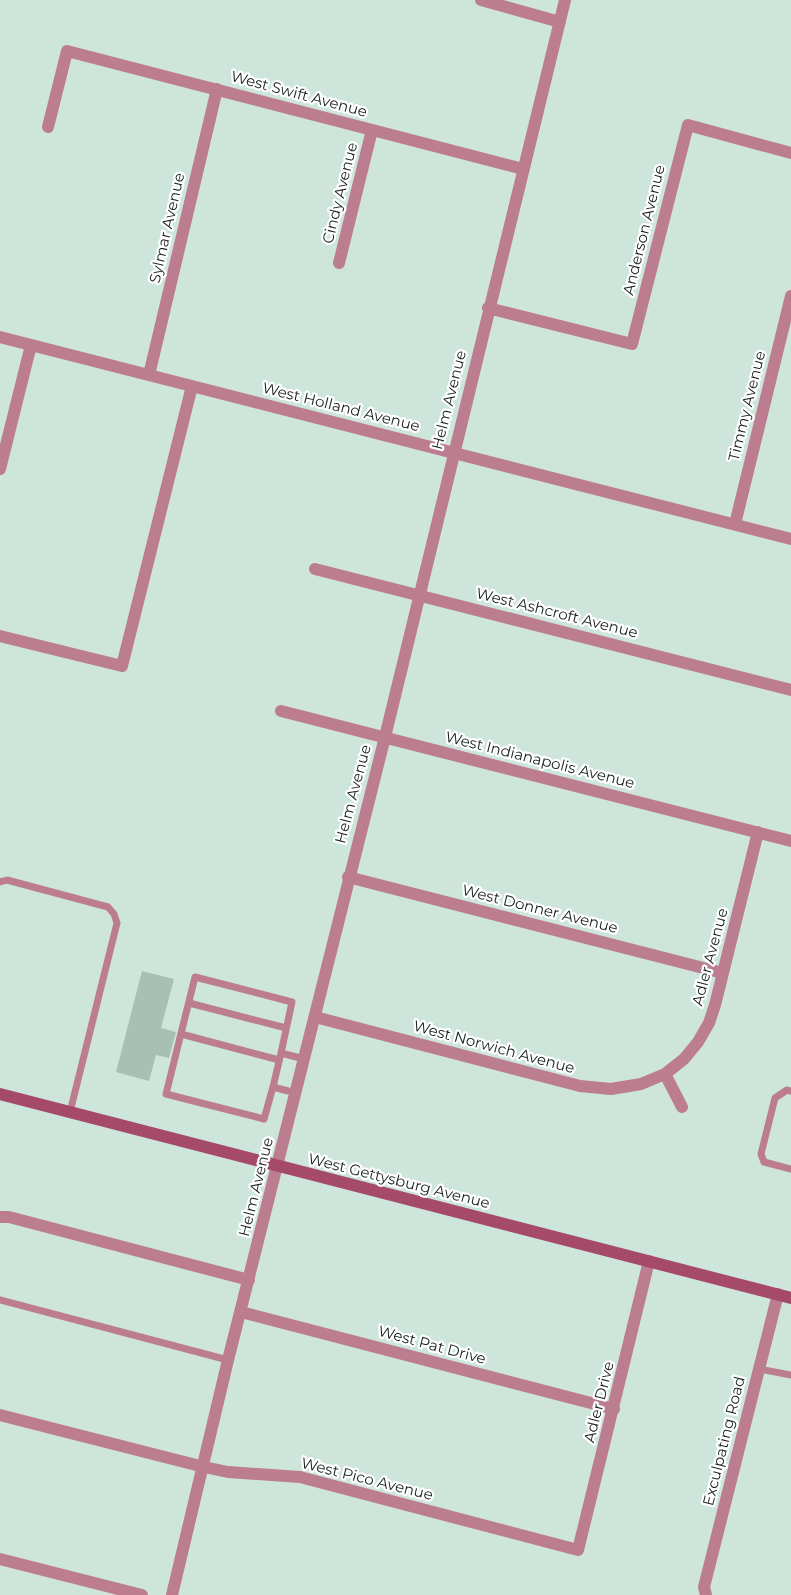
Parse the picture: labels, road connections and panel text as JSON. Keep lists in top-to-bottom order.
{
  "streets": {
    "street": [
      "West Swift Avenue",
      "Cindy Avenue",
      "Sylmar Avenue",
      "Anderson Avenue",
      "Helm Avenue",
      "Timmy Avenue",
      "West Holland Avenue",
      "West Ashcroft Avenue",
      "West Indianapolis Avenue",
      "West Donner Avenue",
      "Adler Avenue",
      "West Norwich Avenue",
      "West Gettysburg Avenue",
      "West Pat Drive",
      "Adler Drive",
      "Exculpating Road",
      "West Pico Avenue"
    ]
  },
  "crossings": [
    ["West Swift Avenue", "Cindy Avenue"],
    ["West Swift Avenue", "Sylmar Avenue"],
    ["West Swift Avenue", "Helm Avenue"],
    ["Sylmar Avenue", "West Holland Avenue"],
    ["Anderson Avenue", "Helm Avenue"],
    ["Helm Avenue", "West Holland Avenue"],
    ["Helm Avenue", "West Ashcroft Avenue"],
    ["Helm Avenue", "West Indianapolis Avenue"],
    ["Helm Avenue", "West Donner Avenue"],
    ["Helm Avenue", "West Norwich Avenue"],
    ["Helm Avenue", "West Gettysburg Avenue"],
    ["Helm Avenue", "West Pat Drive"],
    ["Helm Avenue", "West Pico Avenue"],
    ["Timmy Avenue", "West Holland Avenue"],
    ["West Indianapolis Avenue", "Adler Avenue"],
    ["West Donner Avenue", "Adler Avenue"],
    ["Adler Avenue", "West Norwich Avenue"],
    ["West Gettysburg Avenue", "Adler Drive"],
    ["West Gettysburg Avenue", "Exculpating Road"],
    ["West Pat Drive", "Adler Drive"],
    ["Adler Drive", "West Pico Avenue"]
  ]
}
